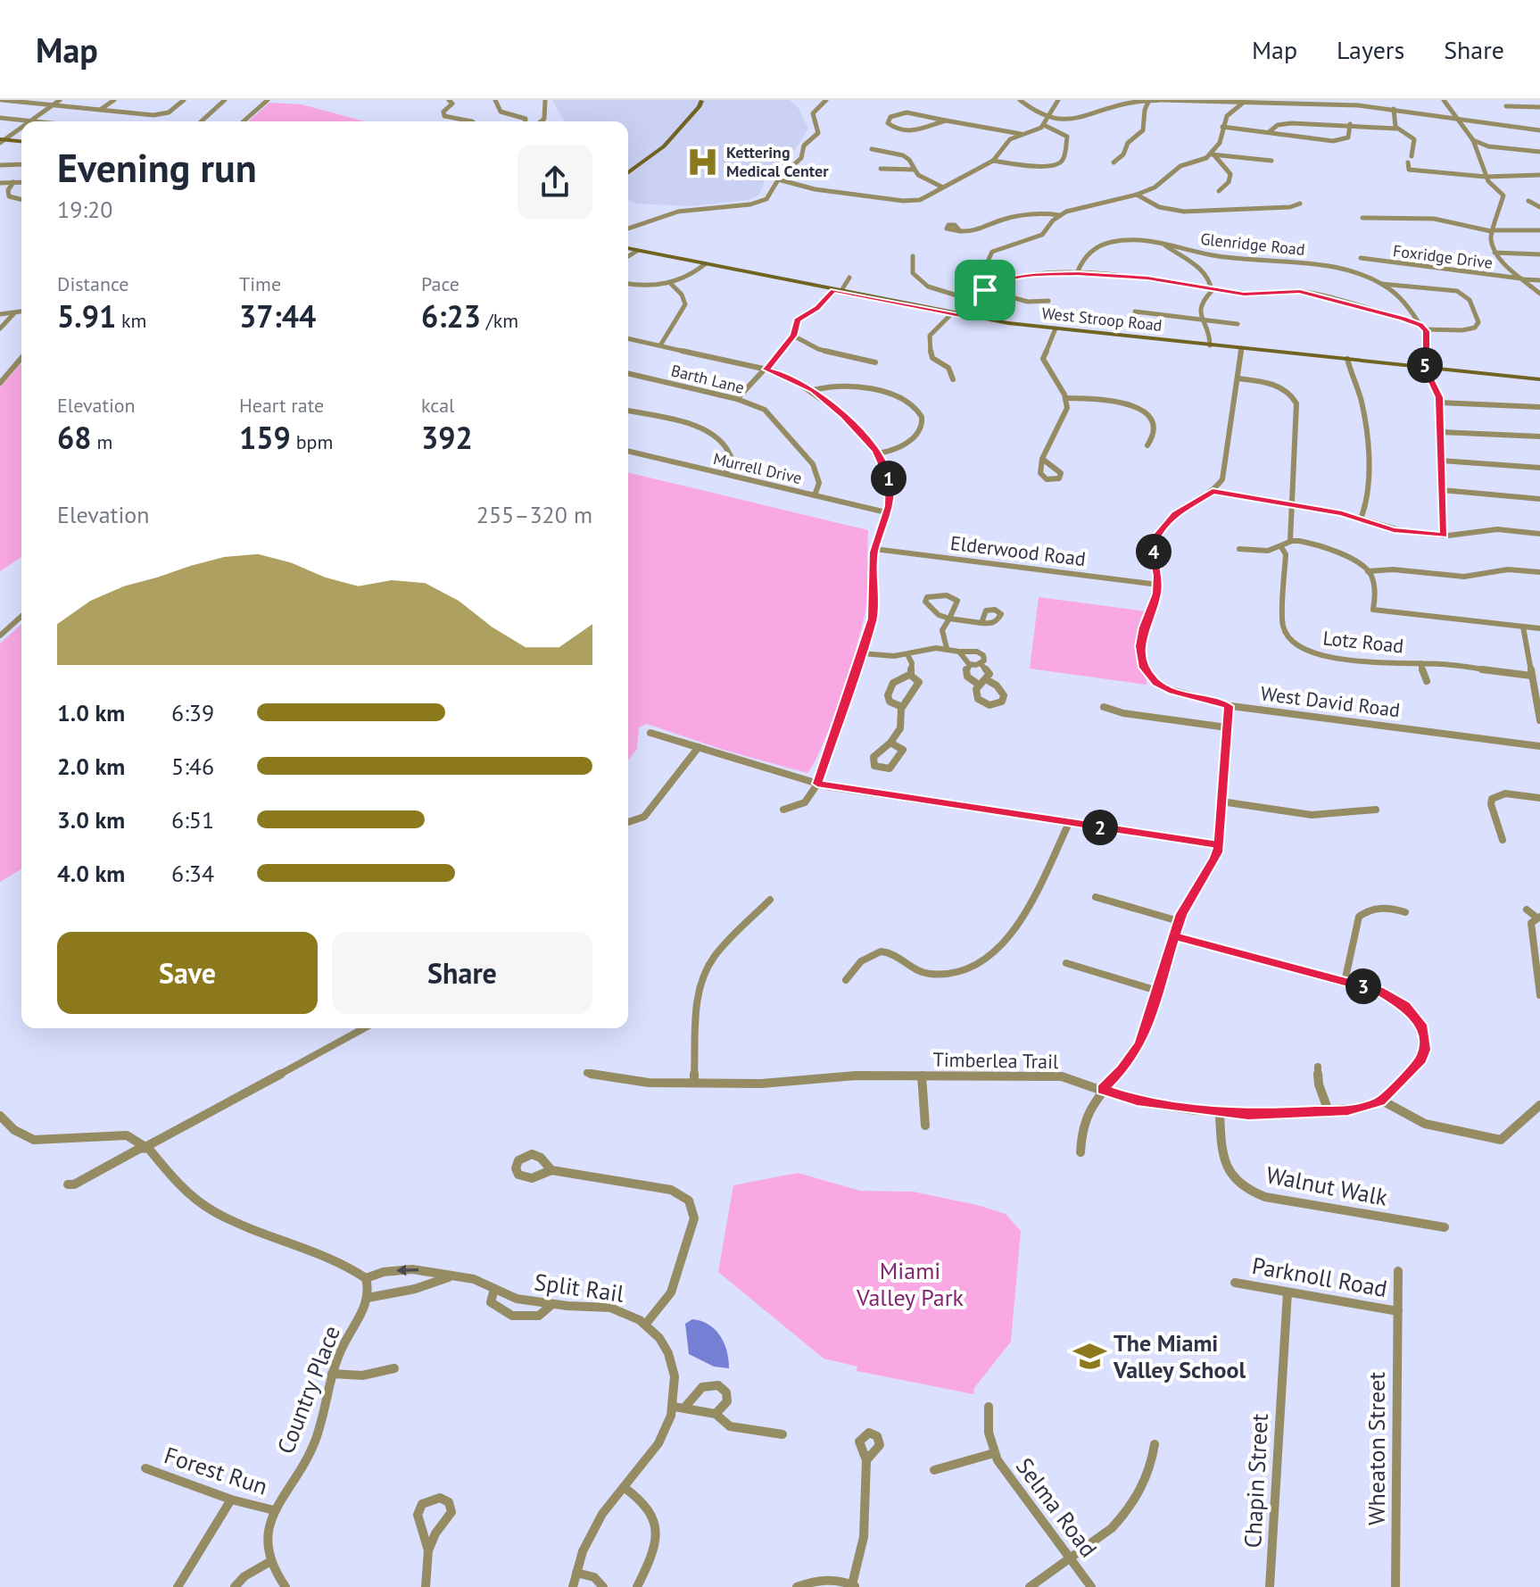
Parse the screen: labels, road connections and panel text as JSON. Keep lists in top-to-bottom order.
{
  "streets": {
    "main road": ["West Stroop Road"],
    "street": [
      "Glenridge Road",
      "Foxridge Drive",
      "Barth Lane",
      "Murrell Drive",
      "Elderwood Road",
      "Lotz Road",
      "West David Road",
      "Timberlea Trail",
      "Walnut Walk",
      "Parknoll Road",
      "Split Rail",
      "Country Place",
      "Wheaton Street",
      "Forest Run",
      "Chapin Street",
      "Selma Road"
    ]
  },
  "crossings": [
    ["Barth Lane", "Murrell Drive"],
    ["Elderwood Road", "West David Road"],
    ["Timberlea Trail", "Walnut Walk"],
    ["Parknoll Road", "Wheaton Street"],
    ["Parknoll Road", "Chapin Street"],
    ["Split Rail", "Country Place"],
    ["Country Place", "Forest Run"]
  ],
  "parks": ["Miami Valley Park"],
  "places": {
    "hospital": ["Kettering Medical Center"],
    "school or university": ["The Miami Valley School"]
  },
  "page": {
    "header": "Map",
    "nav": ["Map", "Layers", "Share"],
    "heading": ["Evening run", "19:20"],
    "stats": [
      ["Distance", "5.91 km"],
      ["Time", "37:44"],
      ["Pace", "6:23 /km"],
      ["Elevation", "68 m"],
      ["Heart rate", "159 bpm"],
      ["kcal", "392"]
    ],
    "pins": [
      "5",
      "1",
      "4",
      "2",
      "3"
    ],
    "chart": ["Elevation", "255–320 m"],
    "list": [
      {
        "name": "1.0 km",
        "note": "6:39"
      },
      {
        "name": "2.0 km",
        "note": "5:46"
      },
      {
        "name": "3.0 km",
        "note": "6:51"
      },
      {
        "name": "4.0 km",
        "note": "6:34"
      }
    ],
    "buttons": ["Save", "Share"]
  }
}
